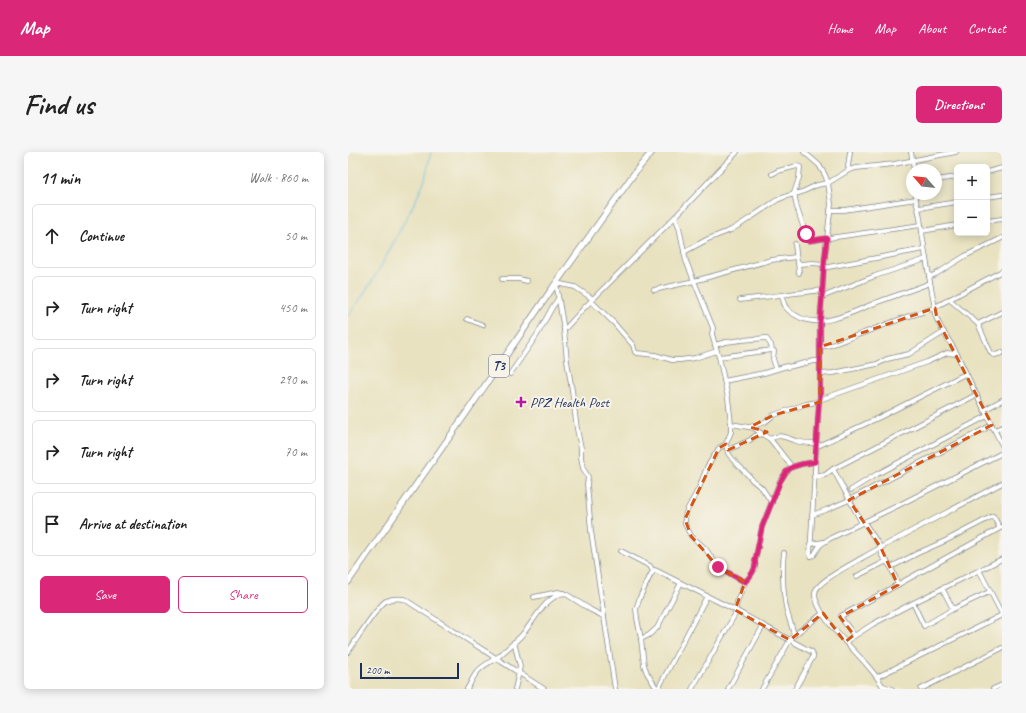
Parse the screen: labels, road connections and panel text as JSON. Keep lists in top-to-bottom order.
{
  "streets": {
    "highway": ["T3"]
  },
  "places": {
    "health": ["PPZ Health Post"]
  },
  "scale_bar": "200 m",
  "north": "top left",
  "page": {
    "header": "Map",
    "nav": [
      "Home",
      "Map",
      "About",
      "Contact"
    ],
    "buttons": [
      "Directions",
      ["Save", "Share"]
    ],
    "title": "Find us",
    "heading": ["11 min", "Walk · 860 m"],
    "map_buttons": ["+", "−"],
    "list": [
      ["Continue", "50 m"],
      ["Turn right", "450 m"],
      ["Turn right", "290 m"],
      ["Turn right", "70 m"],
      "Arrive at destination"
    ],
    "scale": "200 m"
  }
}
